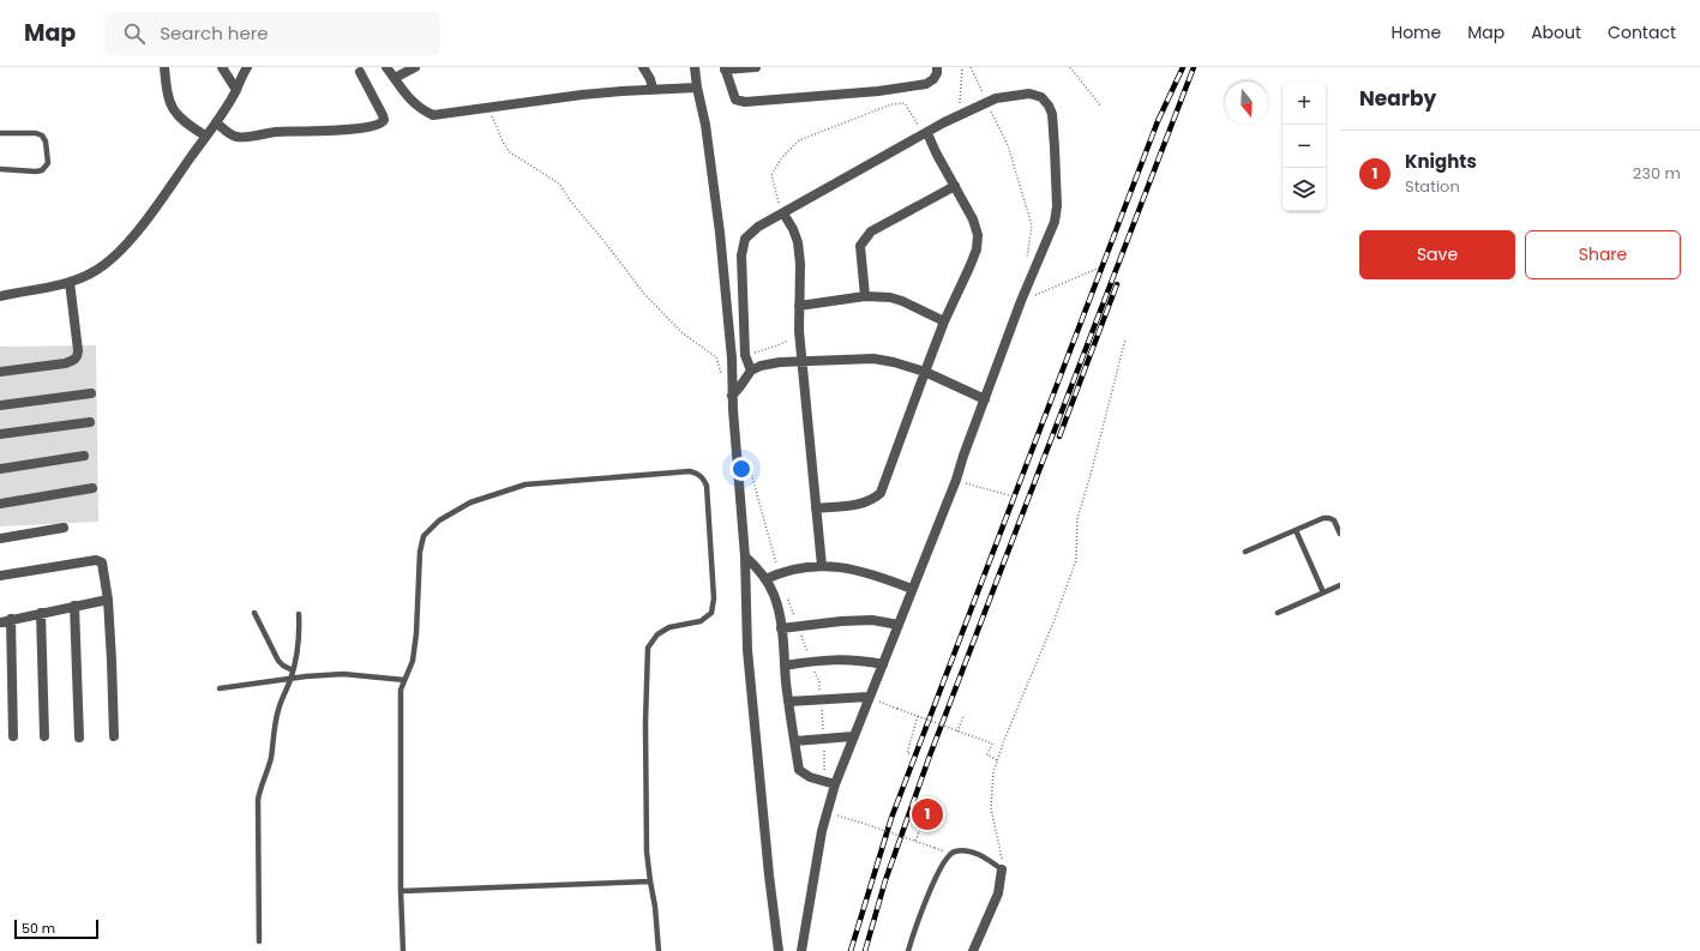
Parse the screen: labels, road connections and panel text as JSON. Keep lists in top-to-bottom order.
{
  "scale_bar": "50 m",
  "north": "bottom",
  "page": {
    "header": "Map",
    "search": "Search here",
    "nav": [
      "Home",
      "Map",
      "About",
      "Contact"
    ],
    "heading": "Nearby",
    "map_buttons": ["+", "−"],
    "list": [
      {
        "mark": "1",
        "name": "Knights",
        "note": "Station",
        "value": "230 m"
      }
    ],
    "buttons": ["Save", "Share"],
    "pins": "1",
    "scale": "50 m"
  }
}
